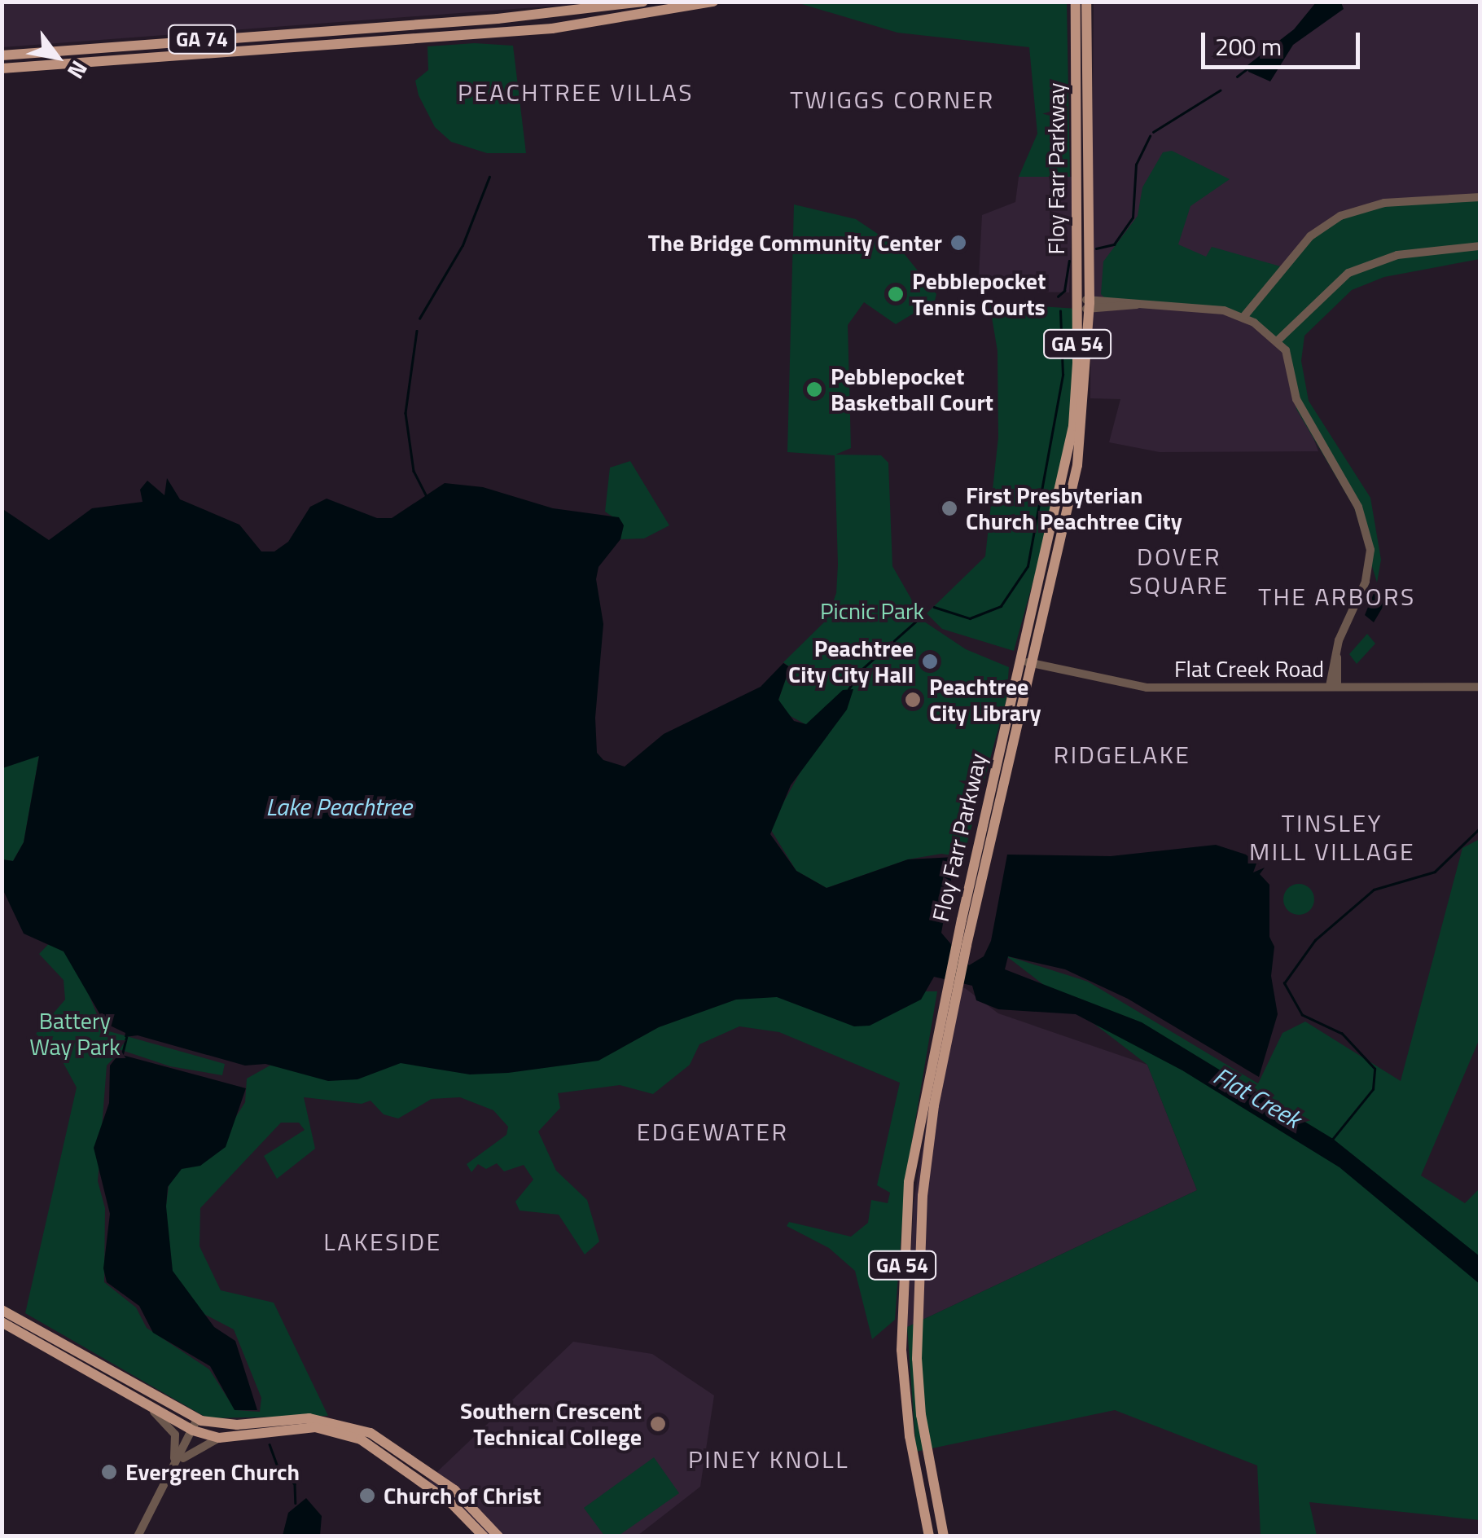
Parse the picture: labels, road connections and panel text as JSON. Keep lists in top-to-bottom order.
{
  "streets": {
    "main road": ["GA 74", "Floy Farr Parkway", "GA 54"],
    "street": ["Flat Creek Road"]
  },
  "crossings": [
    ["Floy Farr Parkway", "Flat Creek Road"]
  ],
  "districts": [
    "PEACHTREE VILLAS",
    "TWIGGS CORNER",
    "DOVER SQUARE",
    "THE ARBORS",
    "RIDGELAKE",
    "TINSLEY MILL VILLAGE",
    "EDGEWATER",
    "LAKESIDE",
    "PINEY KNOLL"
  ],
  "water": ["Lake Peachtree", "Flat Creek"],
  "parks": ["Picnic Park", "Battery Way Park"],
  "places": [
    "The Bridge Community Center",
    "Pebblepocket Tennis Courts",
    "Pebblepocket Basketball Court",
    "First Presbyterian Church Peachtree City",
    "Peachtree City City Hall",
    "Peachtree City Library",
    "Southern Crescent Technical College",
    "Evergreen Church",
    "Church of Christ"
  ],
  "scale_bar": "200 m",
  "north": "bottom right"
}
